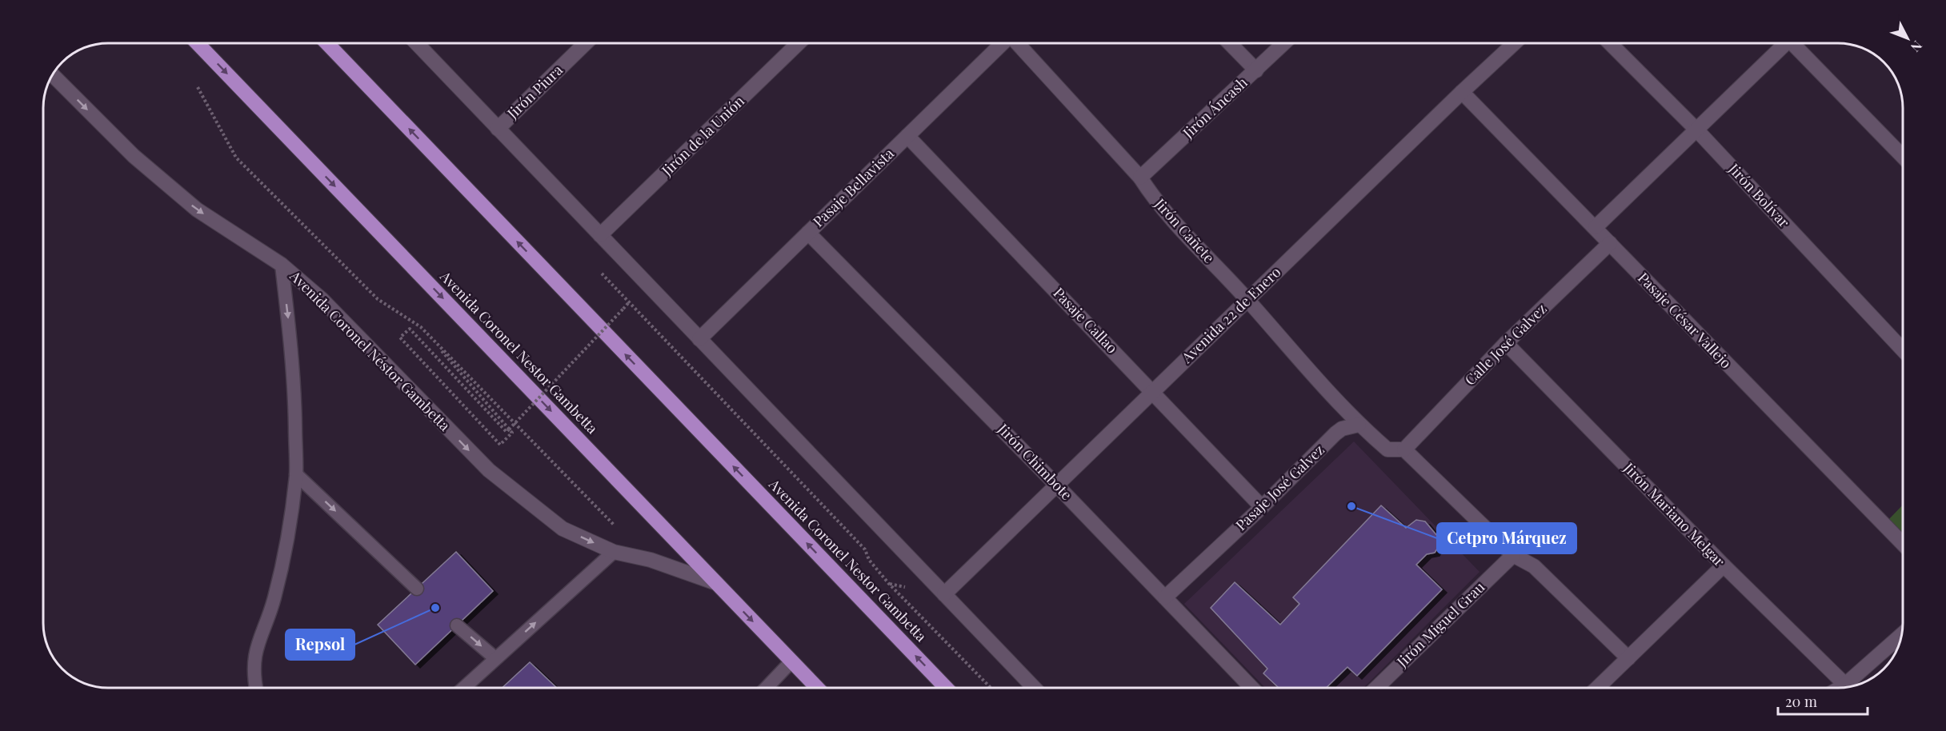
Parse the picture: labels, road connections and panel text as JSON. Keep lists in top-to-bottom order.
{
  "streets": {
    "highway": ["Avenida Coronel Nestor Gambetta"],
    "street": [
      "Jirón Piura",
      "Jirón Áncash",
      "Jirón de la Unión",
      "Pasaje Bellavista",
      "Jirón Bolívar",
      "Jirón Cañete",
      "Avenida 22 de Enero",
      "Pasaje Callao",
      "Pasaje César Vallejo",
      "Calle José Galvez",
      "Avenida Coronel Néstor Gambetta",
      "Jirón Chimbote",
      "Pasaje José Galvez",
      "Jirón Mariano Melgar",
      "Jirón Miguel Grau"
    ]
  },
  "crossings": [
    ["Jirón Áncash", "Jirón Cañete"],
    ["Pasaje Bellavista", "Pasaje Callao"],
    ["Pasaje Bellavista", "Jirón Chimbote"],
    ["Jirón Cañete", "Avenida 22 de Enero"],
    ["Jirón Cañete", "Pasaje José Galvez"],
    ["Avenida 22 de Enero", "Pasaje Callao"],
    ["Avenida 22 de Enero", "Pasaje César Vallejo"],
    ["Avenida 22 de Enero", "Jirón Chimbote"],
    ["Pasaje Callao", "Pasaje José Galvez"],
    ["Pasaje César Vallejo", "Calle José Galvez"],
    ["Calle José Galvez", "Jirón Mariano Melgar"],
    ["Avenida Coronel Néstor Gambetta", "Avenida Coronel Nestor Gambetta"],
    ["Jirón Chimbote", "Pasaje José Galvez"]
  ],
  "one_way": ["Avenida Coronel Néstor Gambetta"],
  "places": ["Cetpro Márquez", "Repsol"],
  "scale_bar": "20 m",
  "north": "bottom right"
}
